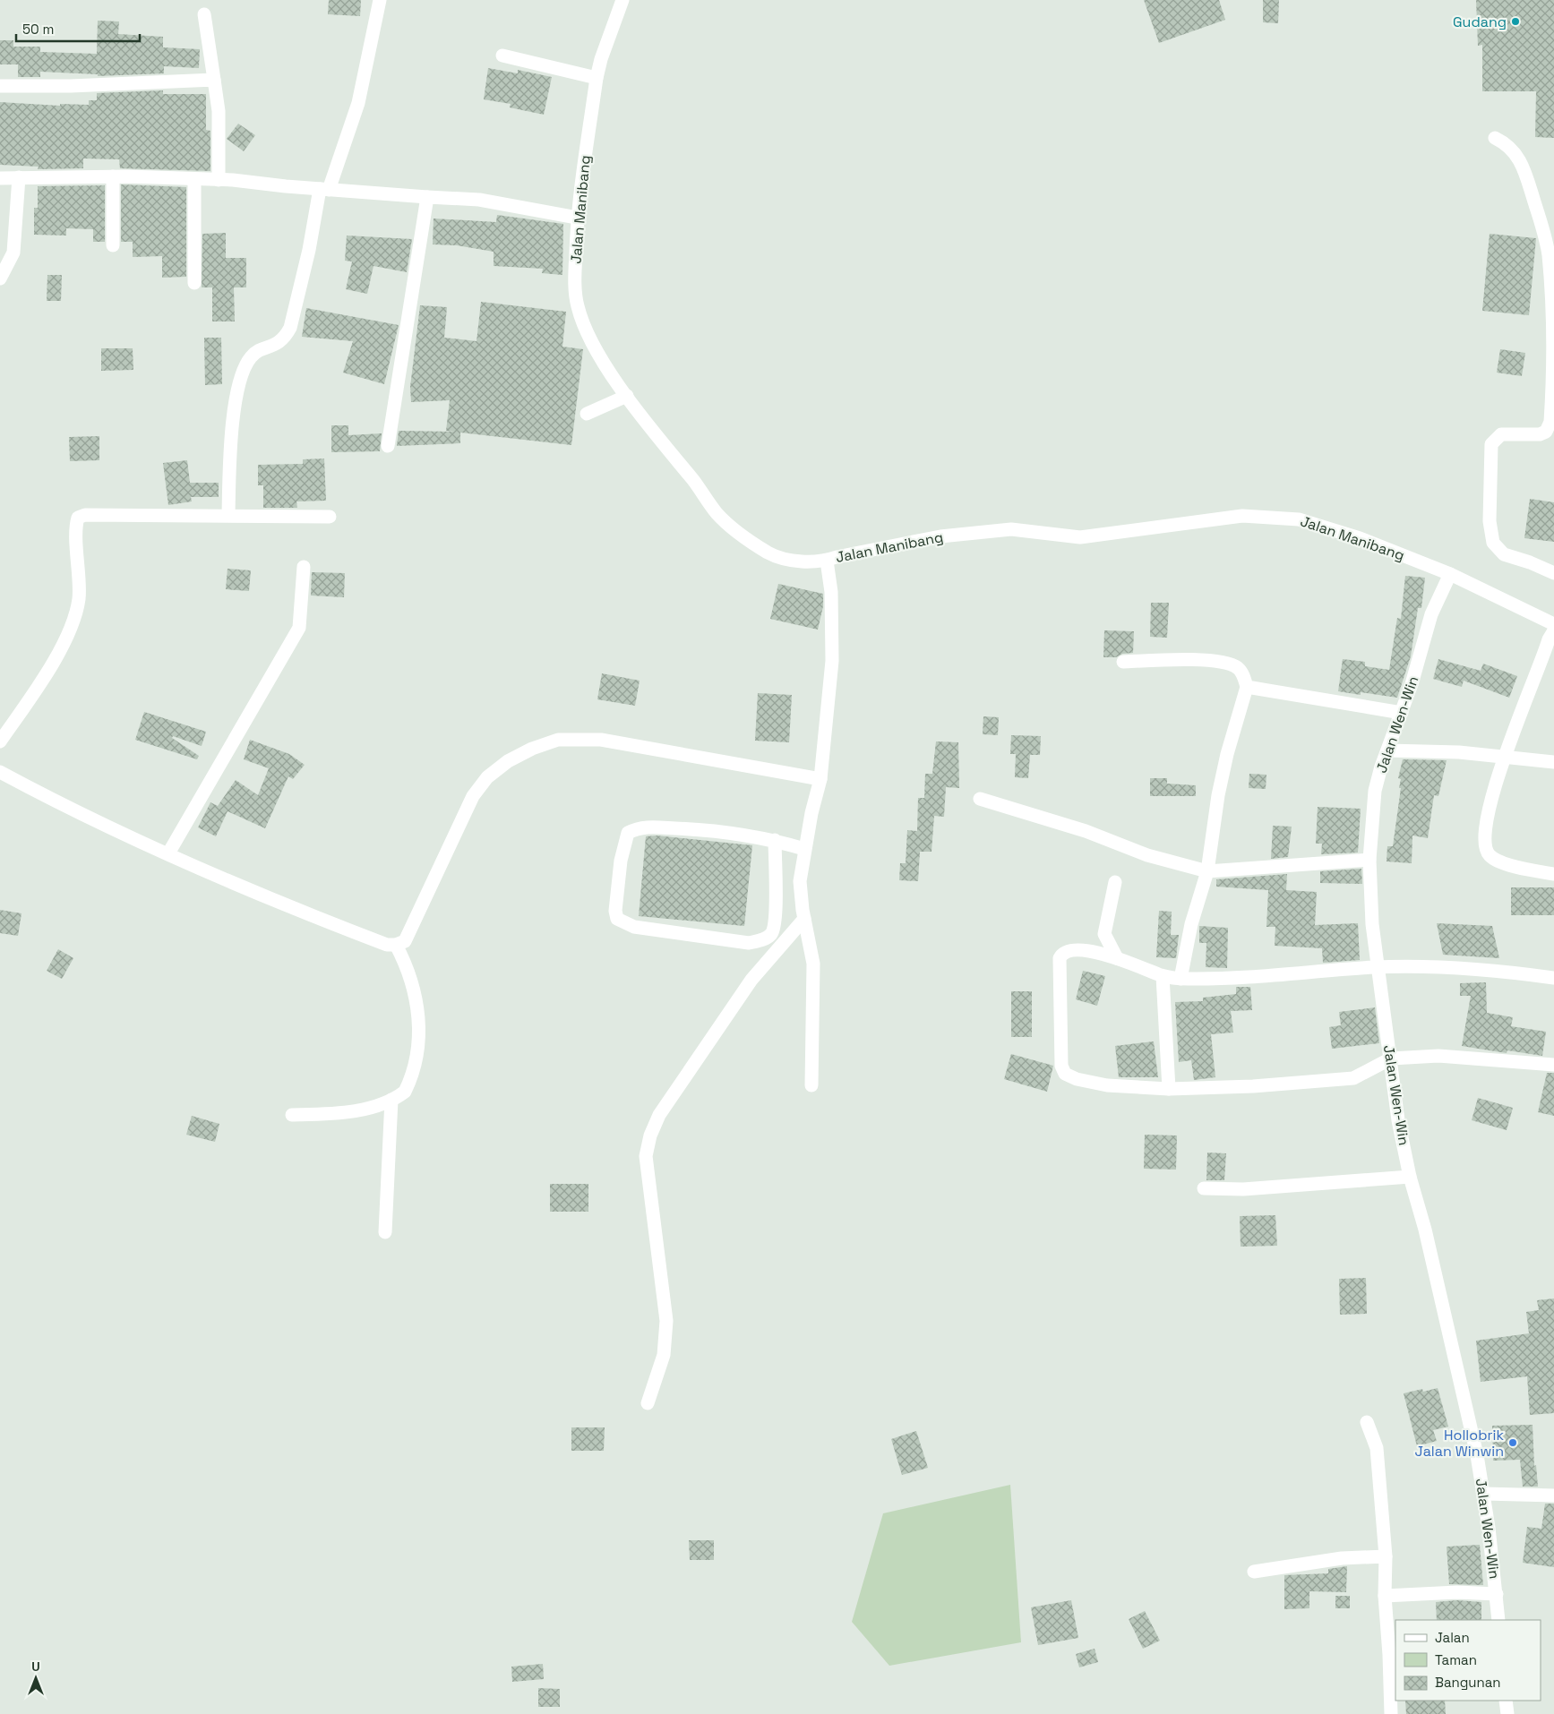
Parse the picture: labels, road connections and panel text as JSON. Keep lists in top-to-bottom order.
{
  "streets": {
    "street": ["Jalan Manibang", "Jalan Wen-Win"]
  },
  "crossings": [
    ["Jalan Manibang", "Jalan Wen-Win"]
  ],
  "places": ["Gudang", "Hollobrik Jalan Winwin"],
  "legend": ["Jalan", "Taman", "Bangunan"],
  "scale_bar": "50 m",
  "north": "top"
}
